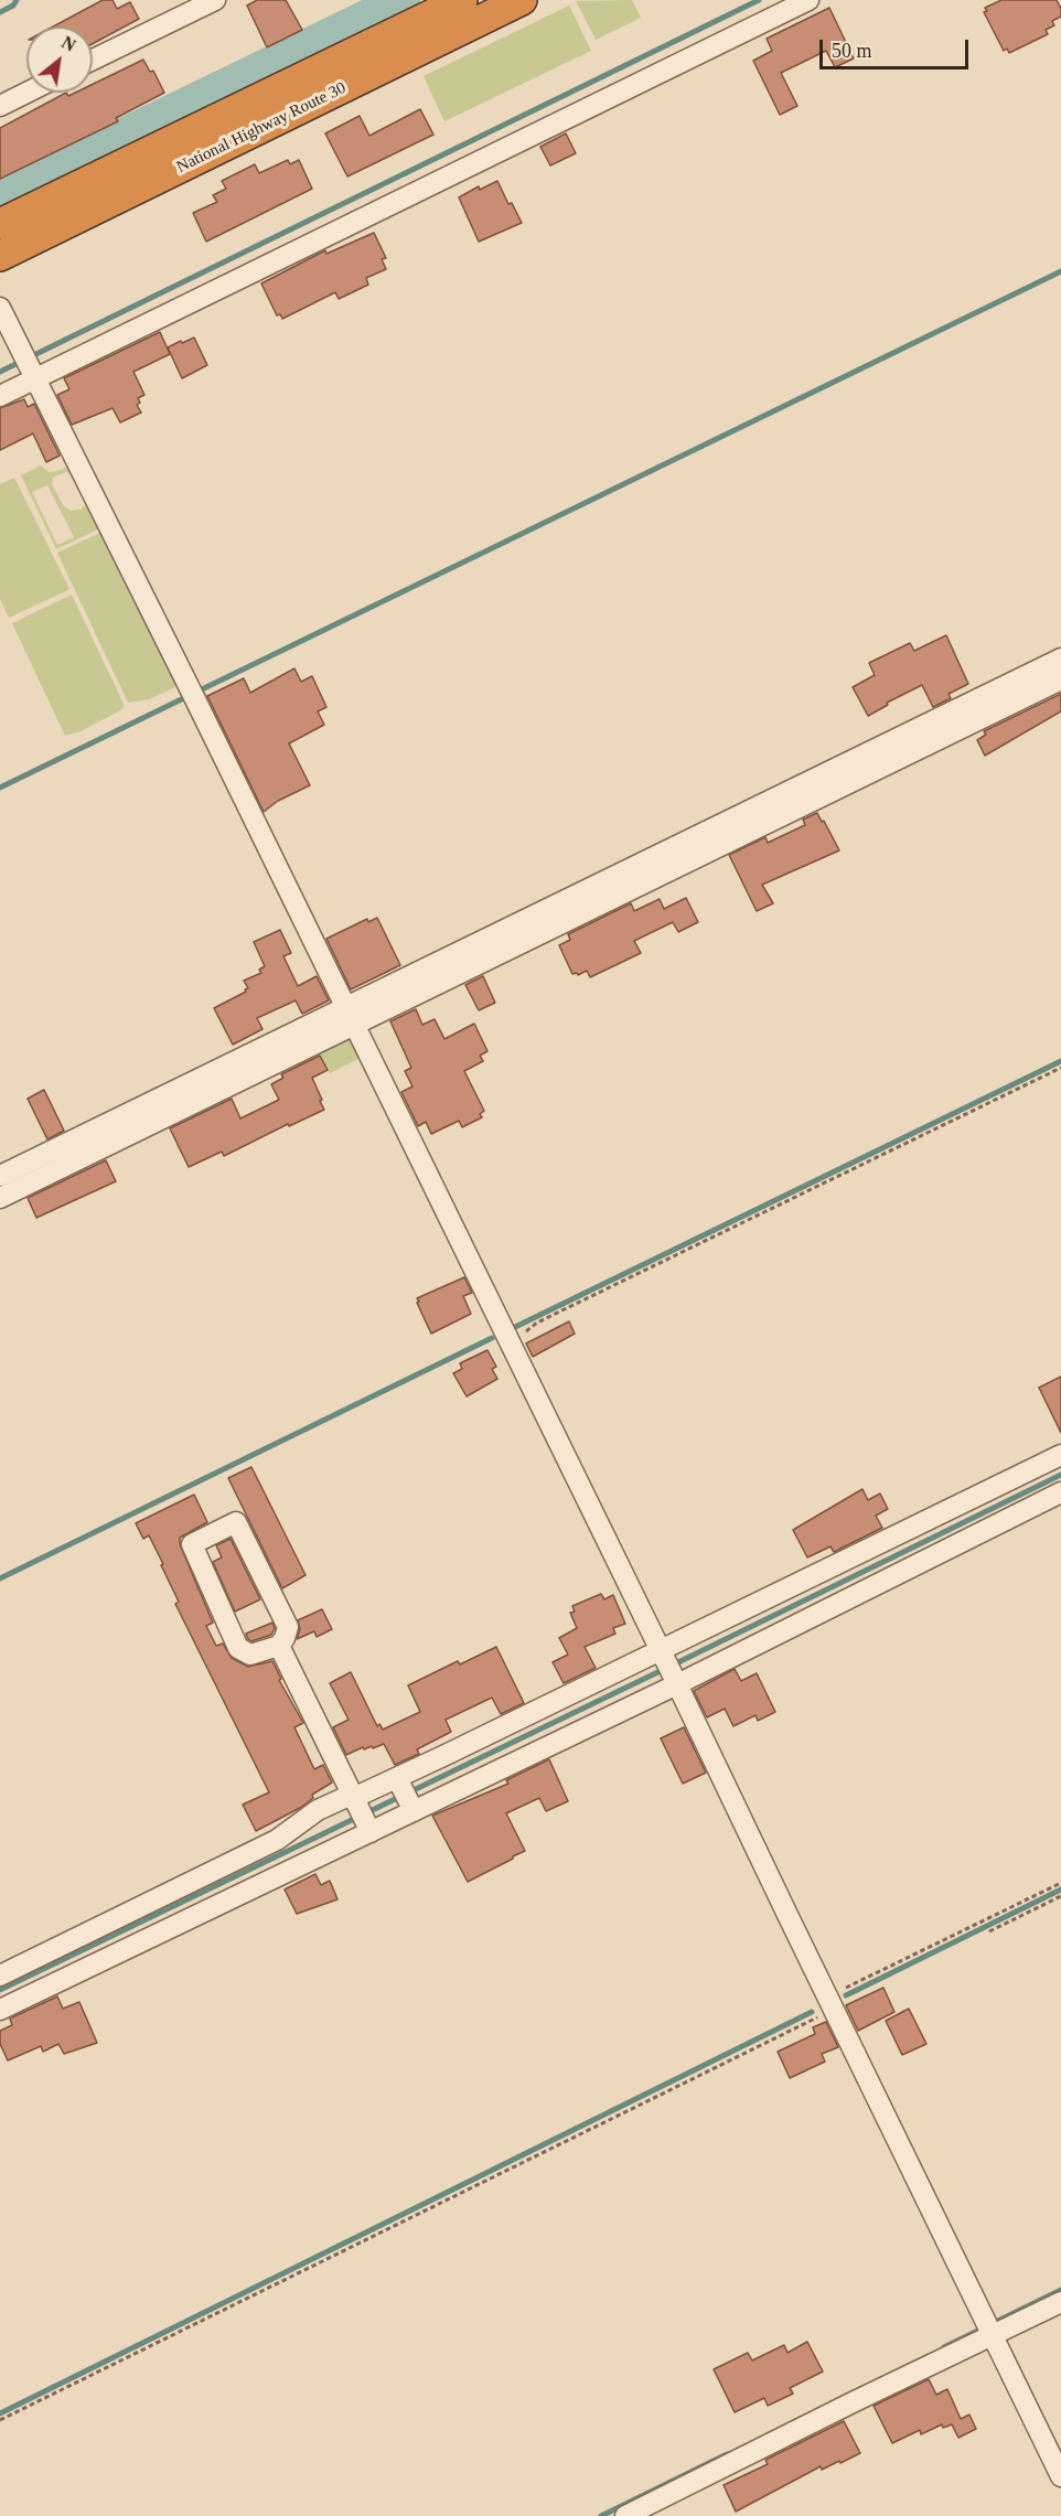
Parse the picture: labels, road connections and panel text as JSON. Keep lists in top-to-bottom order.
{
  "streets": {
    "highway": ["National Highway Route 30"]
  },
  "scale_bar": "50 m",
  "north": "top right"
}
